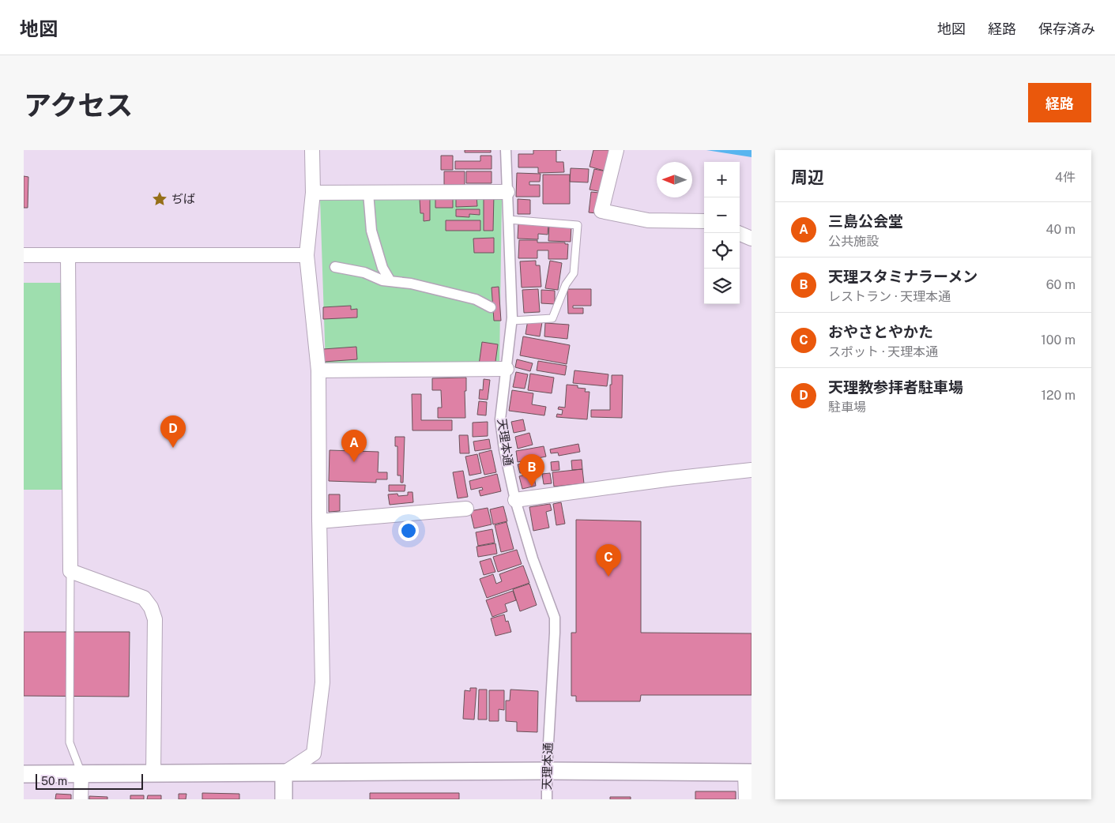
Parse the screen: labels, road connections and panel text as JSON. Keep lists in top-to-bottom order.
{
  "streets": {
    "street": ["天理本通"]
  },
  "places": {
    "place": ["ぢば"]
  },
  "scale_bar": "50 m",
  "north": "left",
  "page": {
    "header": "地図",
    "nav": ["地図", "経路", "保存済み"],
    "title": "アクセス",
    "buttons": "経路",
    "heading": ["周辺", "4件"],
    "map_buttons": ["+", "−"],
    "list": [
      {
        "mark": "A",
        "name": "三島公会堂",
        "note": "公共施設",
        "value": "40 m"
      },
      {
        "mark": "B",
        "name": "天理スタミナラーメン",
        "note": "レストラン · 天理本通",
        "value": "60 m"
      },
      {
        "mark": "C",
        "name": "おやさとやかた",
        "note": "スポット · 天理本通",
        "value": "100 m"
      },
      {
        "mark": "D",
        "name": "天理教参拝者駐車場",
        "note": "駐車場",
        "value": "120 m"
      }
    ],
    "pins": [
      "D",
      "A",
      "B",
      "C"
    ],
    "scale": "50 m"
  }
}
